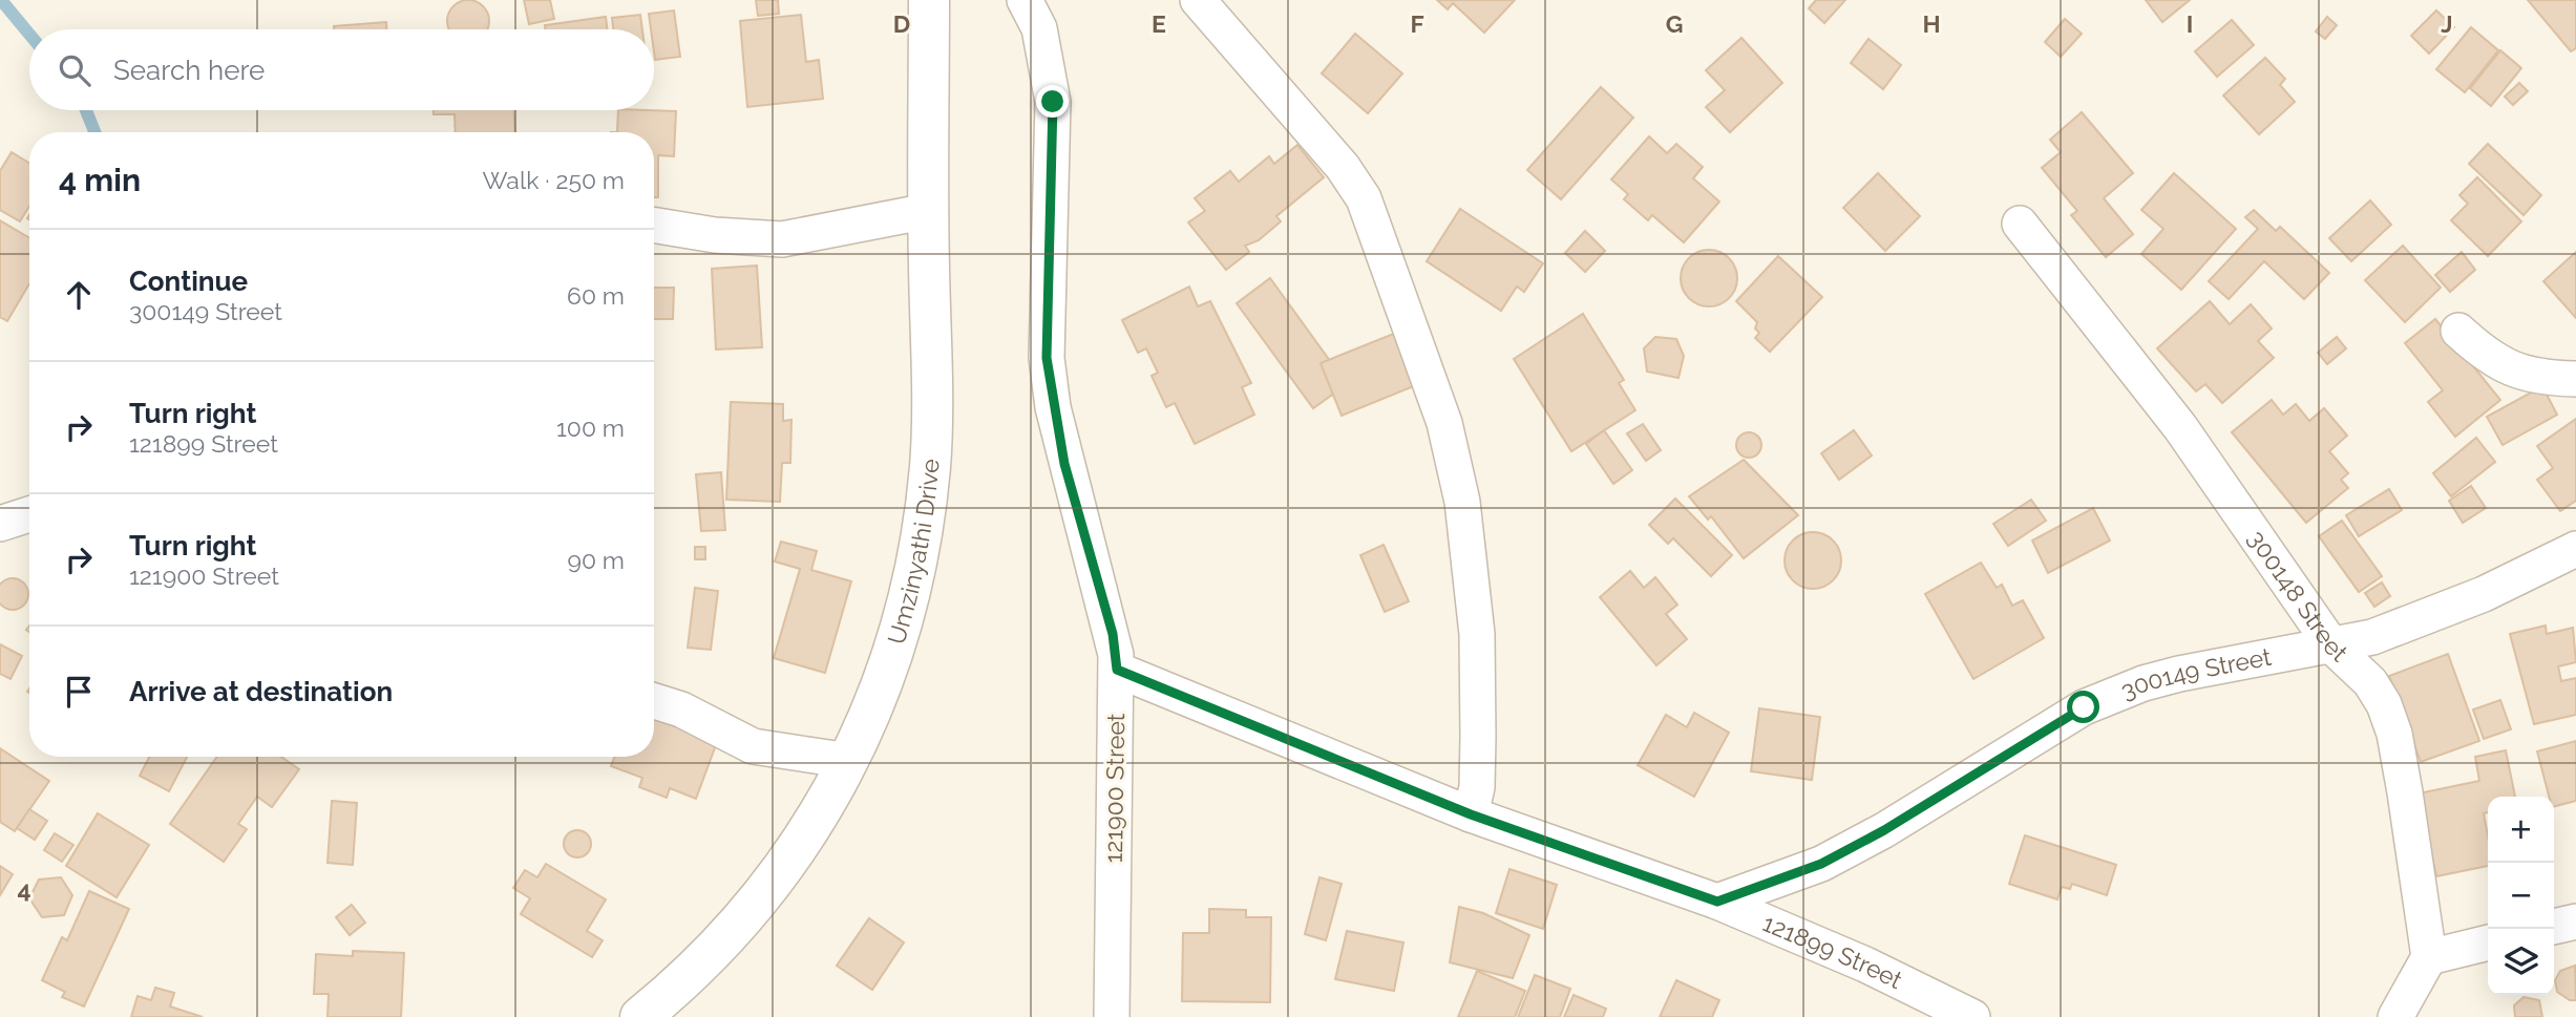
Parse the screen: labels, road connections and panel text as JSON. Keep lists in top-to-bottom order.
{
  "streets": {
    "street": [
      "Umzinyathi Drive",
      "300148 Street",
      "300149 Street",
      "121900 Street",
      "121899 Street"
    ]
  },
  "crossings": [
    ["300148 Street", "300149 Street"],
    ["300149 Street", "121899 Street"],
    ["121900 Street", "121899 Street"]
  ],
  "page": {
    "search": "Search here",
    "heading": ["4 min", "Walk · 250 m"],
    "list": [
      ["Continue", "300149 Street", "60 m"],
      ["Turn right", "121899 Street", "100 m"],
      ["Turn right", "121900 Street", "90 m"],
      "Arrive at destination"
    ],
    "map_buttons": ["+", "−"]
  },
  "grid": {
    "columns": [
      "D",
      "E",
      "F",
      "G",
      "H",
      "I",
      "J"
    ],
    "rows": ["4"]
  }
}
